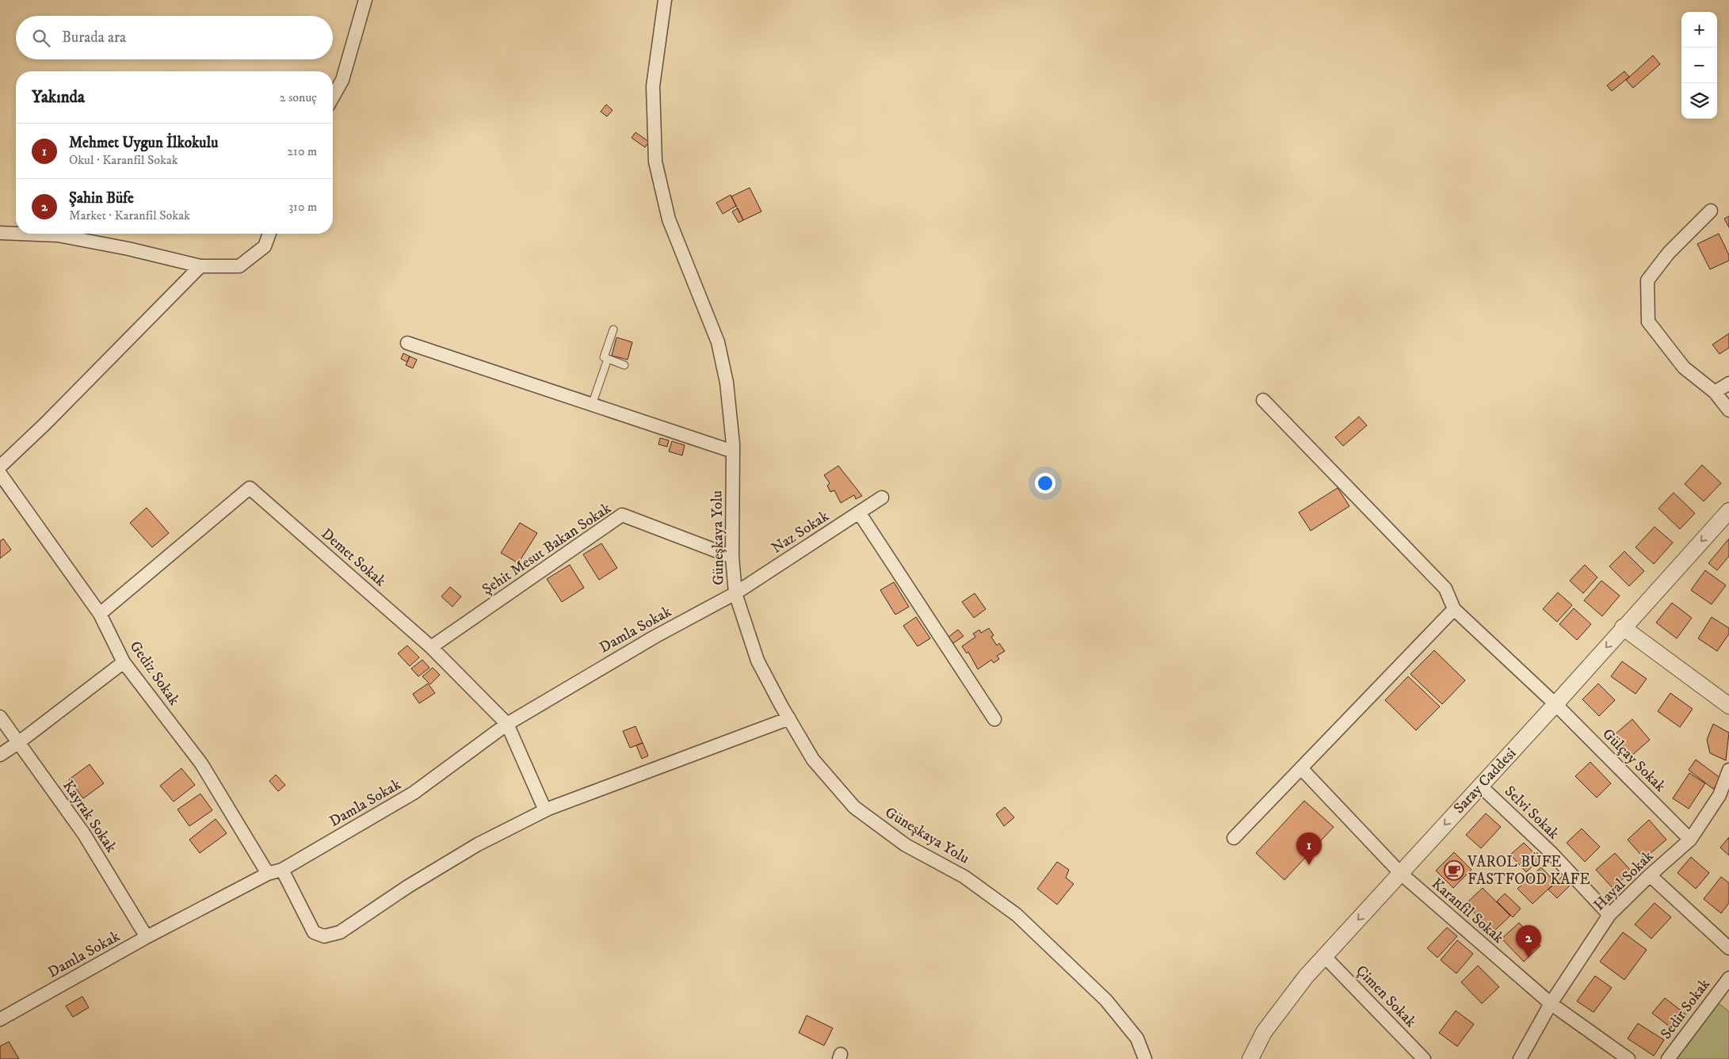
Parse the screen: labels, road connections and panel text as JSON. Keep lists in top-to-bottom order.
{
  "streets": {
    "street": [
      "Naz Sokak",
      "Güneşkaya Yolu",
      "Şehit Mesut Bakan Sokak",
      "Demet Sokak",
      "Damla Sokak",
      "Gediz Sokak",
      "Gülçay Sokak",
      "Saray Caddesi",
      "Selvi Sokak",
      "Kayrak Sokak",
      "Hayal Sokak",
      "Karanfil Sokak",
      "Çimen Sokak",
      "Sedir Sokak"
    ]
  },
  "crossings": [
    ["Naz Sokak", "Güneşkaya Yolu"],
    ["Naz Sokak", "Damla Sokak"],
    ["Güneşkaya Yolu", "Şehit Mesut Bakan Sokak"],
    ["Güneşkaya Yolu", "Damla Sokak"],
    ["Şehit Mesut Bakan Sokak", "Demet Sokak"],
    ["Demet Sokak", "Damla Sokak"],
    ["Demet Sokak", "Gediz Sokak"],
    ["Damla Sokak", "Gediz Sokak"],
    ["Damla Sokak", "Kayrak Sokak"],
    ["Gülçay Sokak", "Saray Caddesi"],
    ["Gülçay Sokak", "Hayal Sokak"],
    ["Saray Caddesi", "Selvi Sokak"],
    ["Saray Caddesi", "Karanfil Sokak"],
    ["Saray Caddesi", "Çimen Sokak"],
    ["Selvi Sokak", "Hayal Sokak"],
    ["Hayal Sokak", "Karanfil Sokak"]
  ],
  "one_way": ["Saray Caddesi"],
  "places": {
    "cafe": ["VAROL BÜFE FASTFOOD KAFE"]
  },
  "page": {
    "map_buttons": ["+", "−"],
    "search": "Burada ara",
    "heading": ["Yakında", "2 sonuç"],
    "list": [
      {
        "mark": "1",
        "name": "Mehmet Uygun İlkokulu",
        "note": "Okul · Karanfil Sokak",
        "value": "210 m"
      },
      {
        "mark": "2",
        "name": "Şahin Büfe",
        "note": "Market · Karanfil Sokak",
        "value": "310 m"
      }
    ],
    "pins": ["1", "2"]
  }
}
